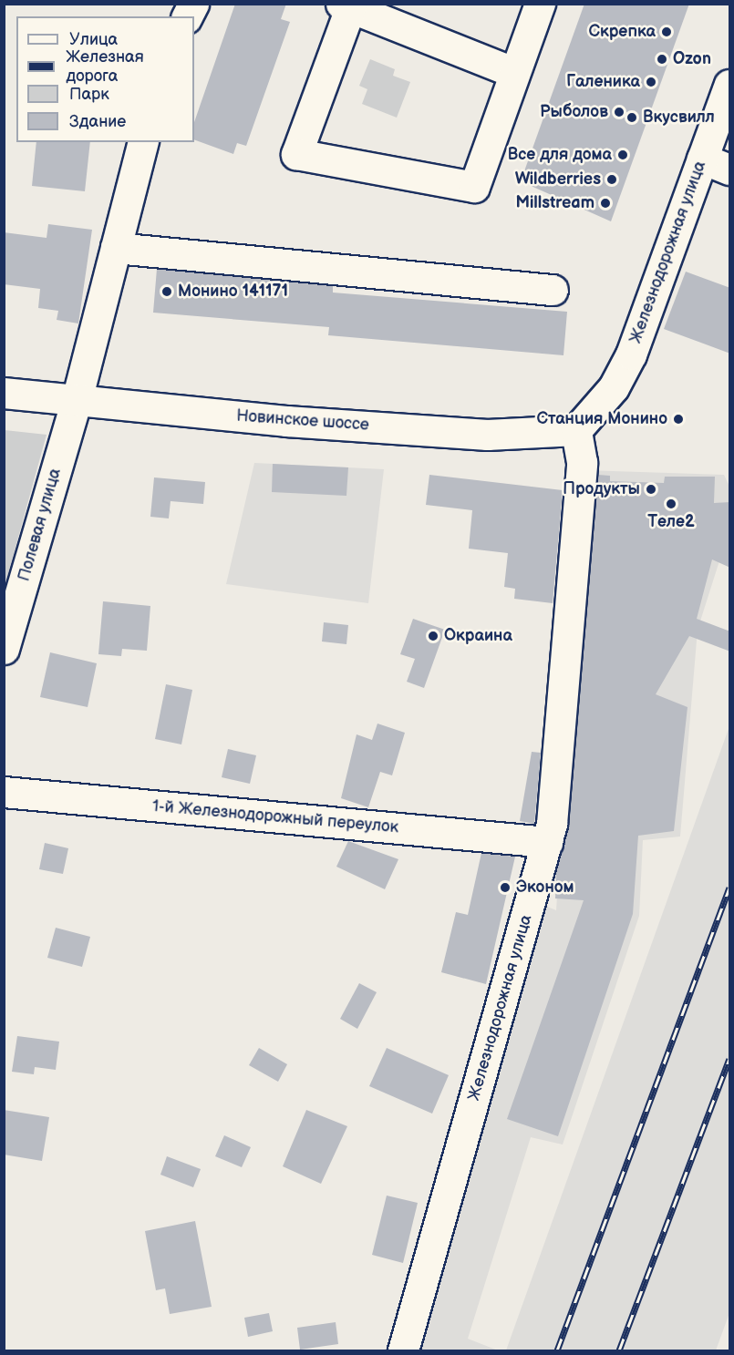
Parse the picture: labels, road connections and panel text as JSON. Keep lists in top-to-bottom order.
{
  "streets": {
    "street": [
      "Железнодорожная улица",
      "Новинское шоссе",
      "Полевая улица",
      "1-й Железнодорожный переулок"
    ]
  },
  "crossings": [
    ["Железнодорожная улица", "Новинское шоссе"],
    ["Железнодорожная улица", "1-й Железнодорожный переулок"],
    ["Новинское шоссе", "Полевая улица"]
  ],
  "places": [
    "Скрепка",
    "Ozon",
    "Галеника",
    "Рыболов",
    "Вкусвилл",
    "Все для дома",
    "Wildberries",
    "Millstream",
    "Монино 141171",
    "Станция Монино",
    "Продукты",
    "Теле2",
    "Окраина",
    "Эконом"
  ],
  "legend": [
    "Улица",
    "Железная дорога",
    "Парк",
    "Здание"
  ]
}
